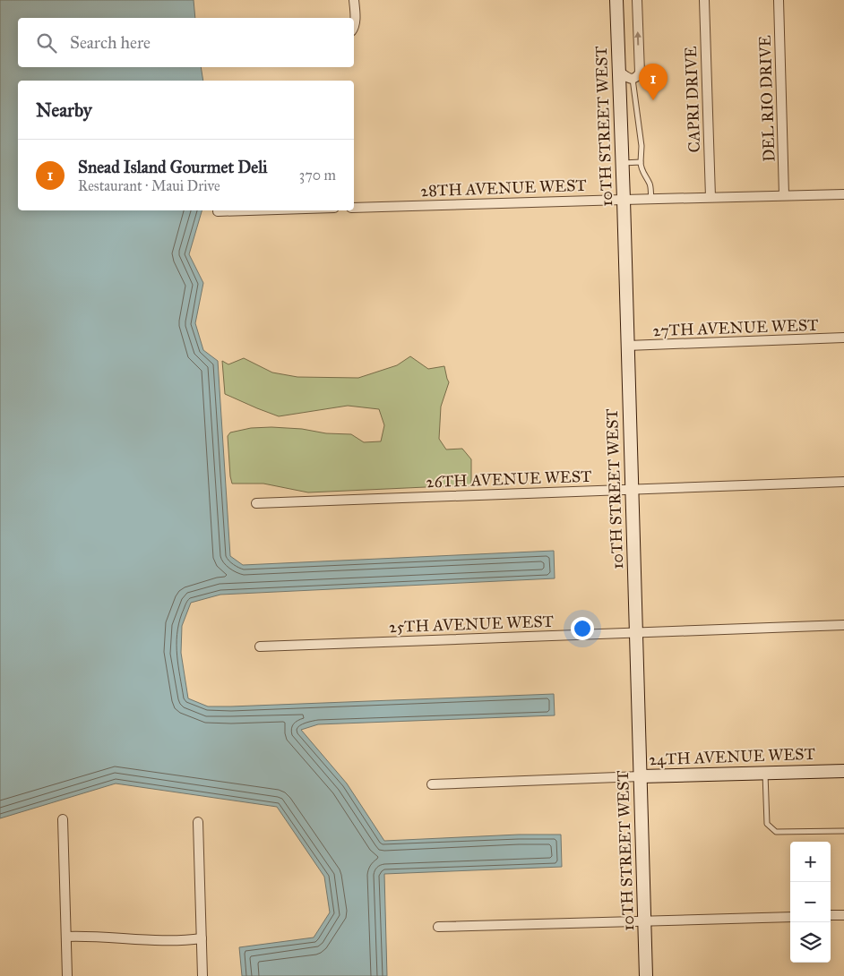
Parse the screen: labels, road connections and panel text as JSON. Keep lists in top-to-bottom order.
{
  "streets": {
    "street": [
      "DEL RIO DRIVE",
      "CAPRI DRIVE",
      "10TH STREET WEST",
      "28TH AVENUE WEST",
      "27TH AVENUE WEST",
      "26TH AVENUE WEST",
      "25TH AVENUE WEST",
      "24TH AVENUE WEST"
    ]
  },
  "crossings": [
    ["DEL RIO DRIVE", "28TH AVENUE WEST"],
    ["CAPRI DRIVE", "28TH AVENUE WEST"],
    ["10TH STREET WEST", "28TH AVENUE WEST"],
    ["10TH STREET WEST", "27TH AVENUE WEST"],
    ["10TH STREET WEST", "26TH AVENUE WEST"],
    ["10TH STREET WEST", "25TH AVENUE WEST"],
    ["10TH STREET WEST", "24TH AVENUE WEST"]
  ],
  "page": {
    "search": "Search here",
    "pins": "1",
    "heading": "Nearby",
    "list": [
      {
        "mark": "1",
        "name": "Snead Island Gourmet Deli",
        "note": "Restaurant · Maui Drive",
        "value": "370 m"
      }
    ],
    "map_buttons": ["+", "−"]
  }
}
